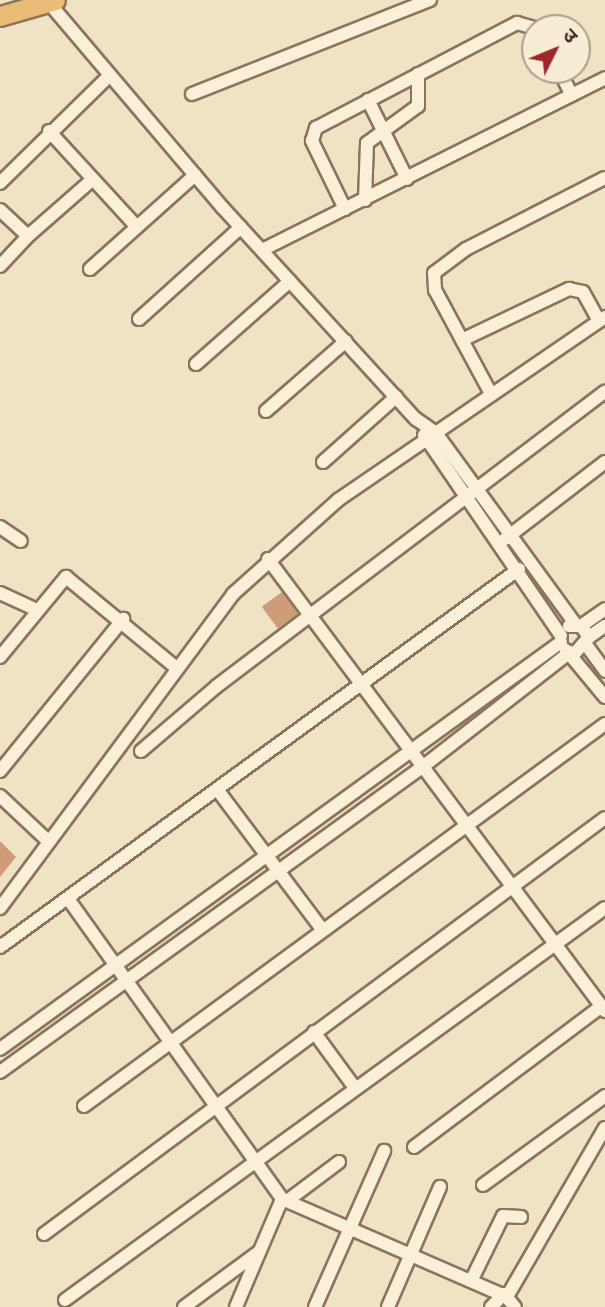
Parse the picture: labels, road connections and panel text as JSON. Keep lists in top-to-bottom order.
{
  "north": "top right"
}
